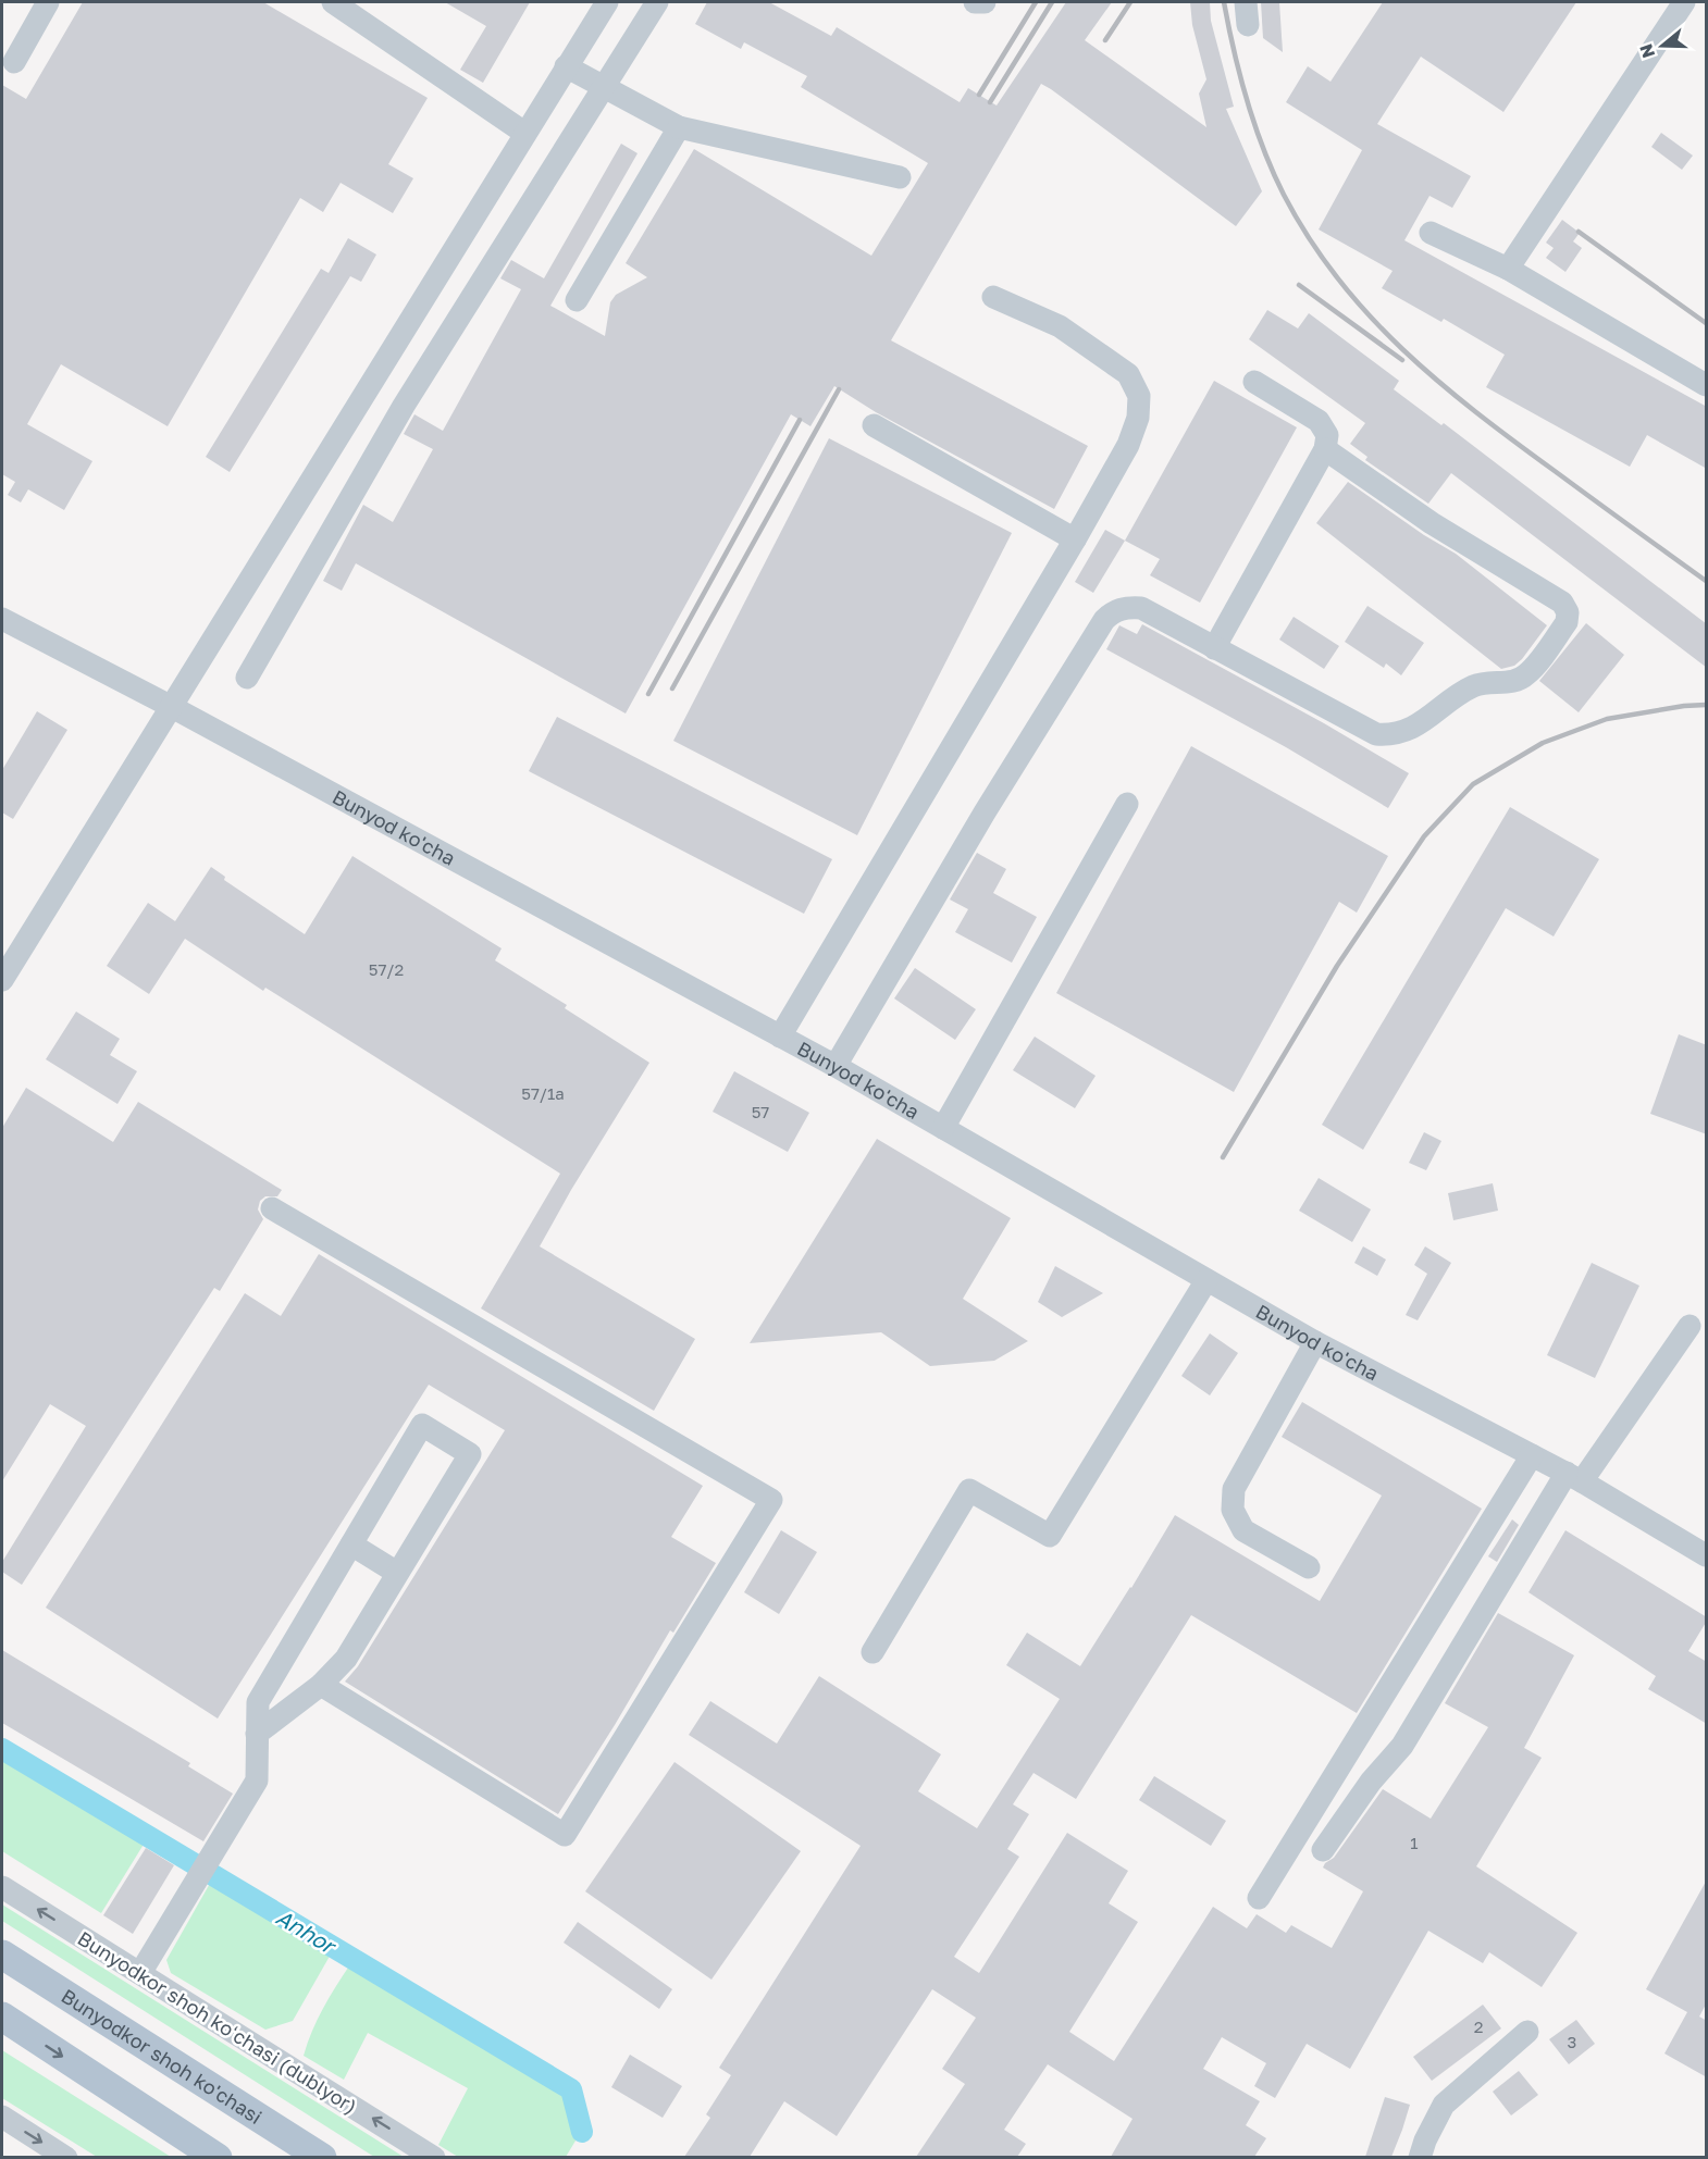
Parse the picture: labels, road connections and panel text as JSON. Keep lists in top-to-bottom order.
{
  "streets": {
    "main road": ["Bunyodkor shoh ko'chasi"],
    "street": ["Bunyod ko'cha", "Bunyodkor shoh koʻchasi (dublyor)"]
  },
  "one_way": ["Bunyodkor shoh koʻchasi (dublyor)"],
  "water": ["Anhor"],
  "house_numbers": [
    "57/2",
    "57/1a",
    "57",
    "1",
    "2",
    "3"
  ],
  "north": "left"
}
